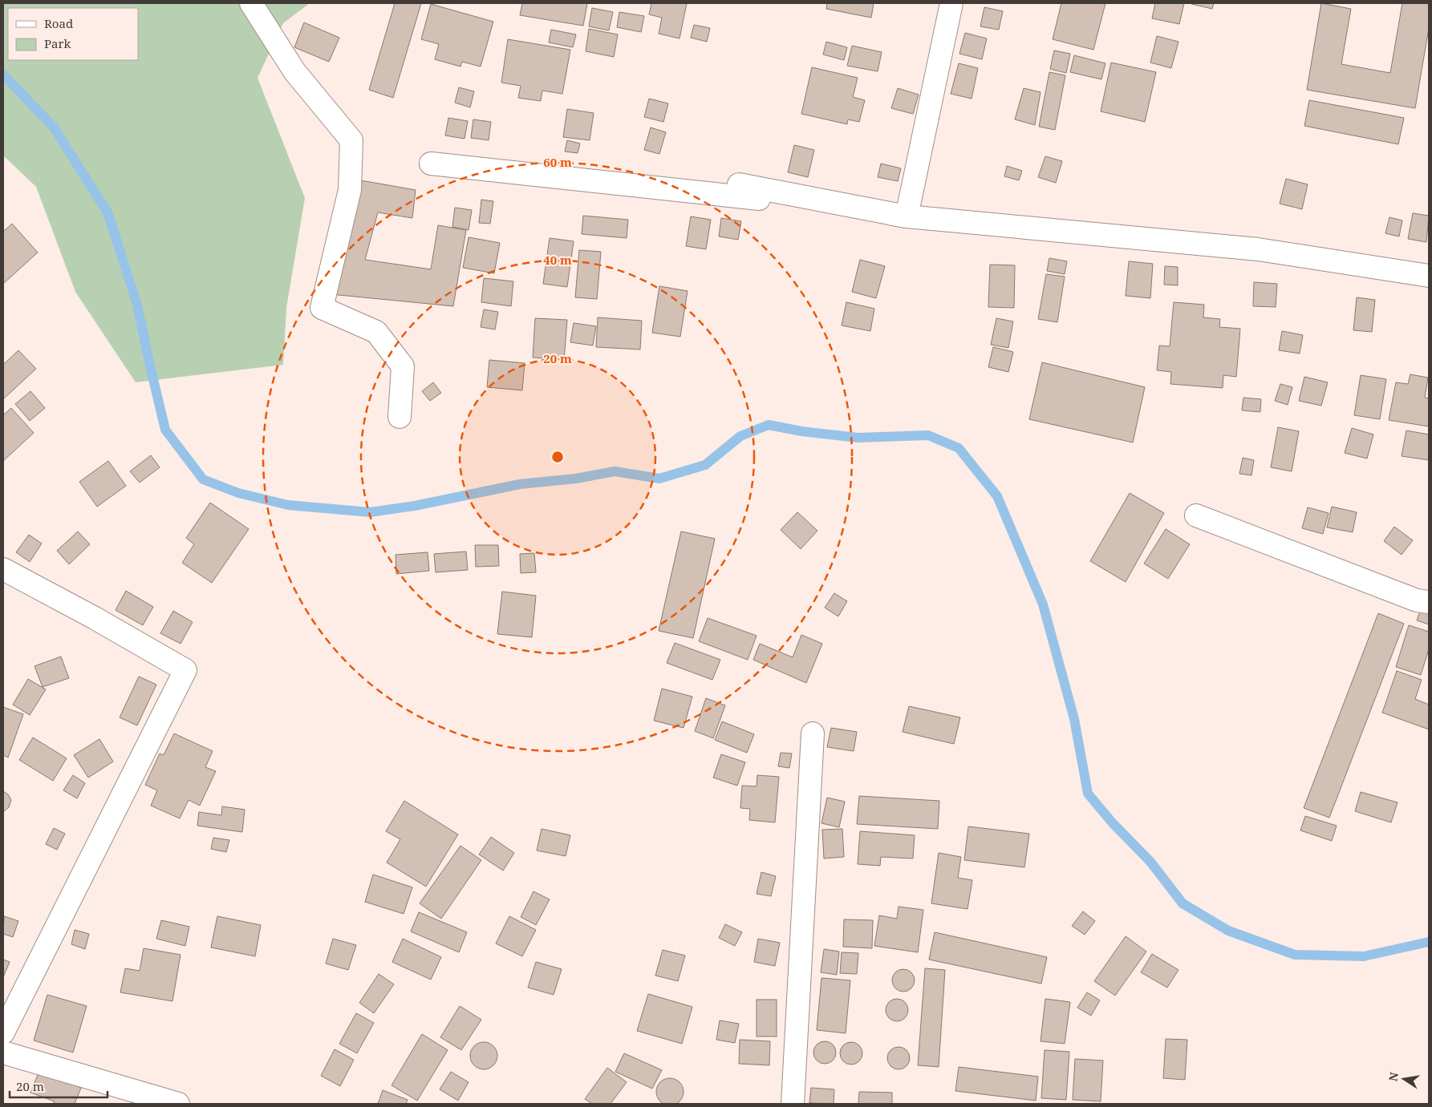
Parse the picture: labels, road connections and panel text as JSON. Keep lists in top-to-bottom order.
{
  "legend": ["Road", "Park"],
  "scale_bar": "20 m",
  "north": "left",
  "rings": ["60 m", "40 m", "20 m"]
}
